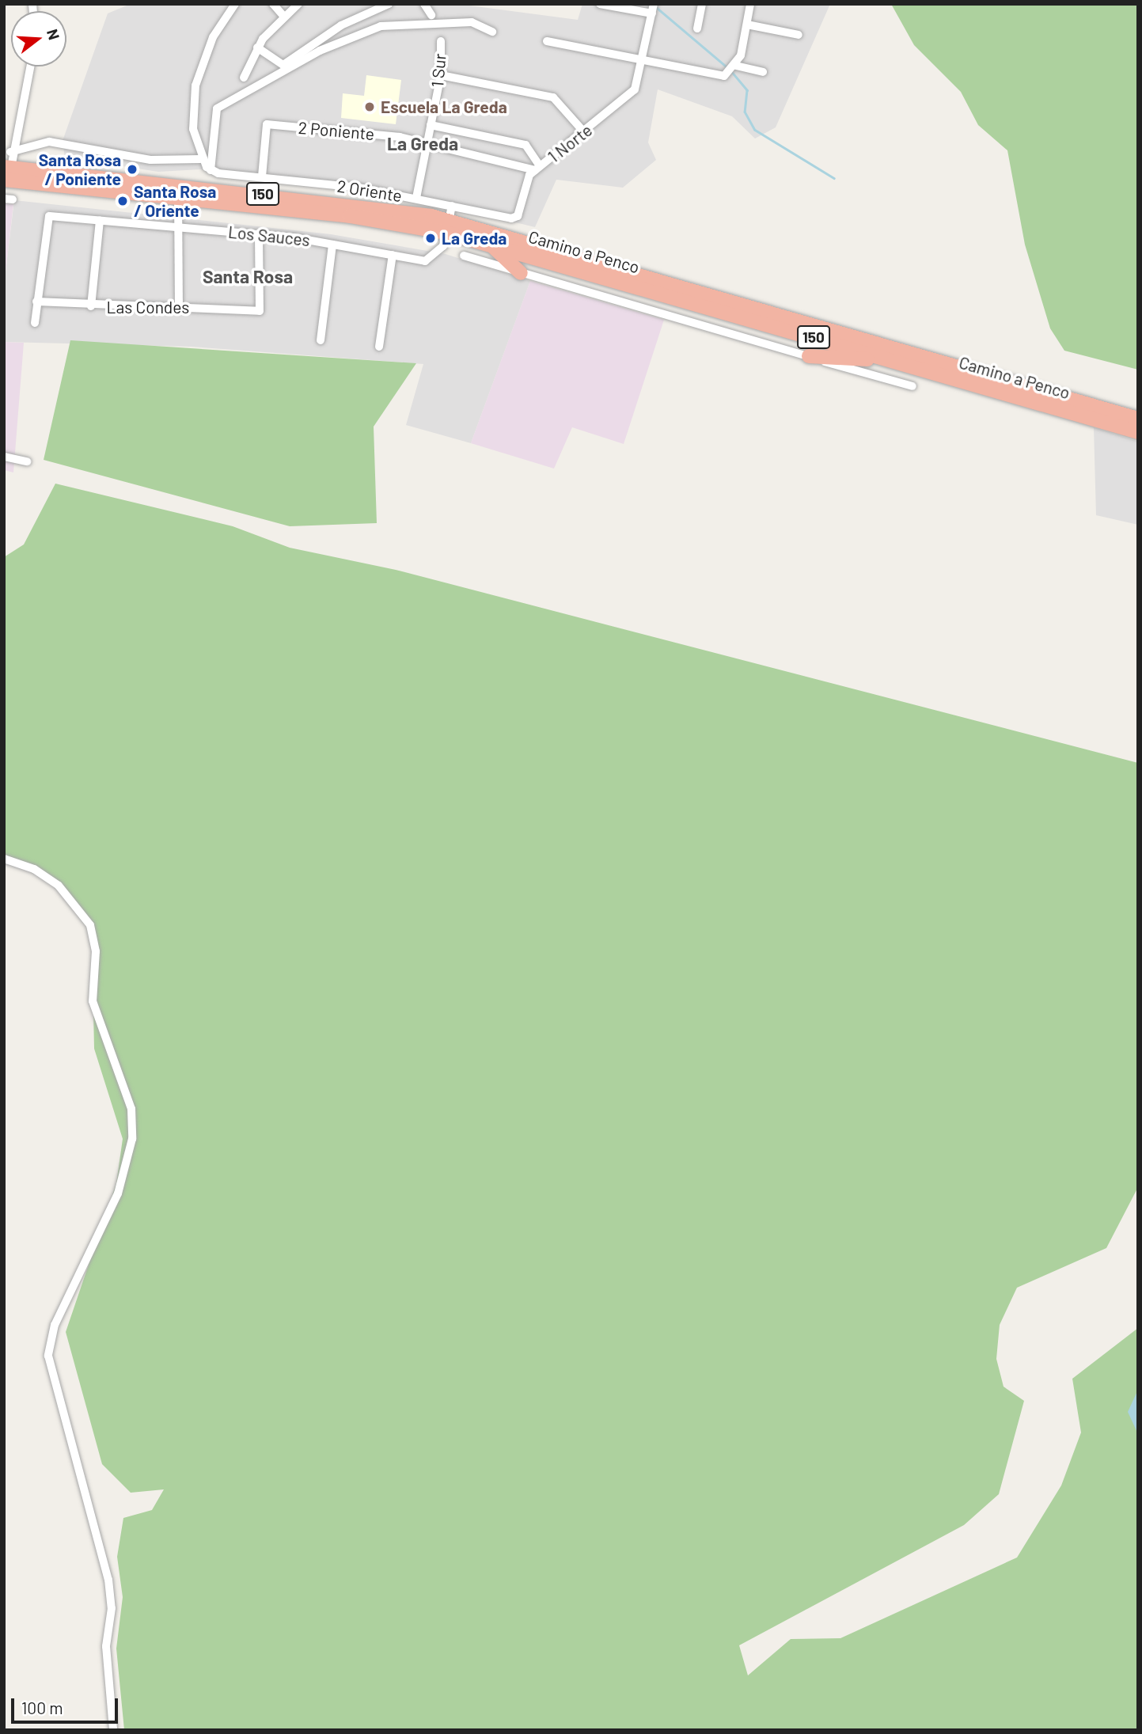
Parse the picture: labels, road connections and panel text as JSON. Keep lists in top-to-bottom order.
{
  "streets": {
    "highway": ["150", "Camino a Penco"],
    "street": [
      "1 Sur",
      "2 Poniente",
      "1 Norte",
      "2 Oriente",
      "Los Sauces",
      "Las Condes"
    ]
  },
  "crossings": [
    ["1 Sur", "2 Poniente"],
    ["1 Sur", "2 Oriente"],
    ["2 Poniente", "1 Norte"],
    ["2 Poniente", "2 Oriente"],
    ["1 Norte", "2 Oriente"],
    ["2 Oriente", "Los Sauces"],
    ["2 Oriente", "Camino a Penco"],
    ["Los Sauces", "Camino a Penco"],
    ["Los Sauces", "Las Condes"]
  ],
  "districts": ["La Greda", "Santa Rosa"],
  "places": [
    "Escuela La Greda",
    "Santa Rosa / Poniente",
    "Santa Rosa / Oriente",
    "La Greda"
  ],
  "scale_bar": "100 m",
  "north": "right"
}
